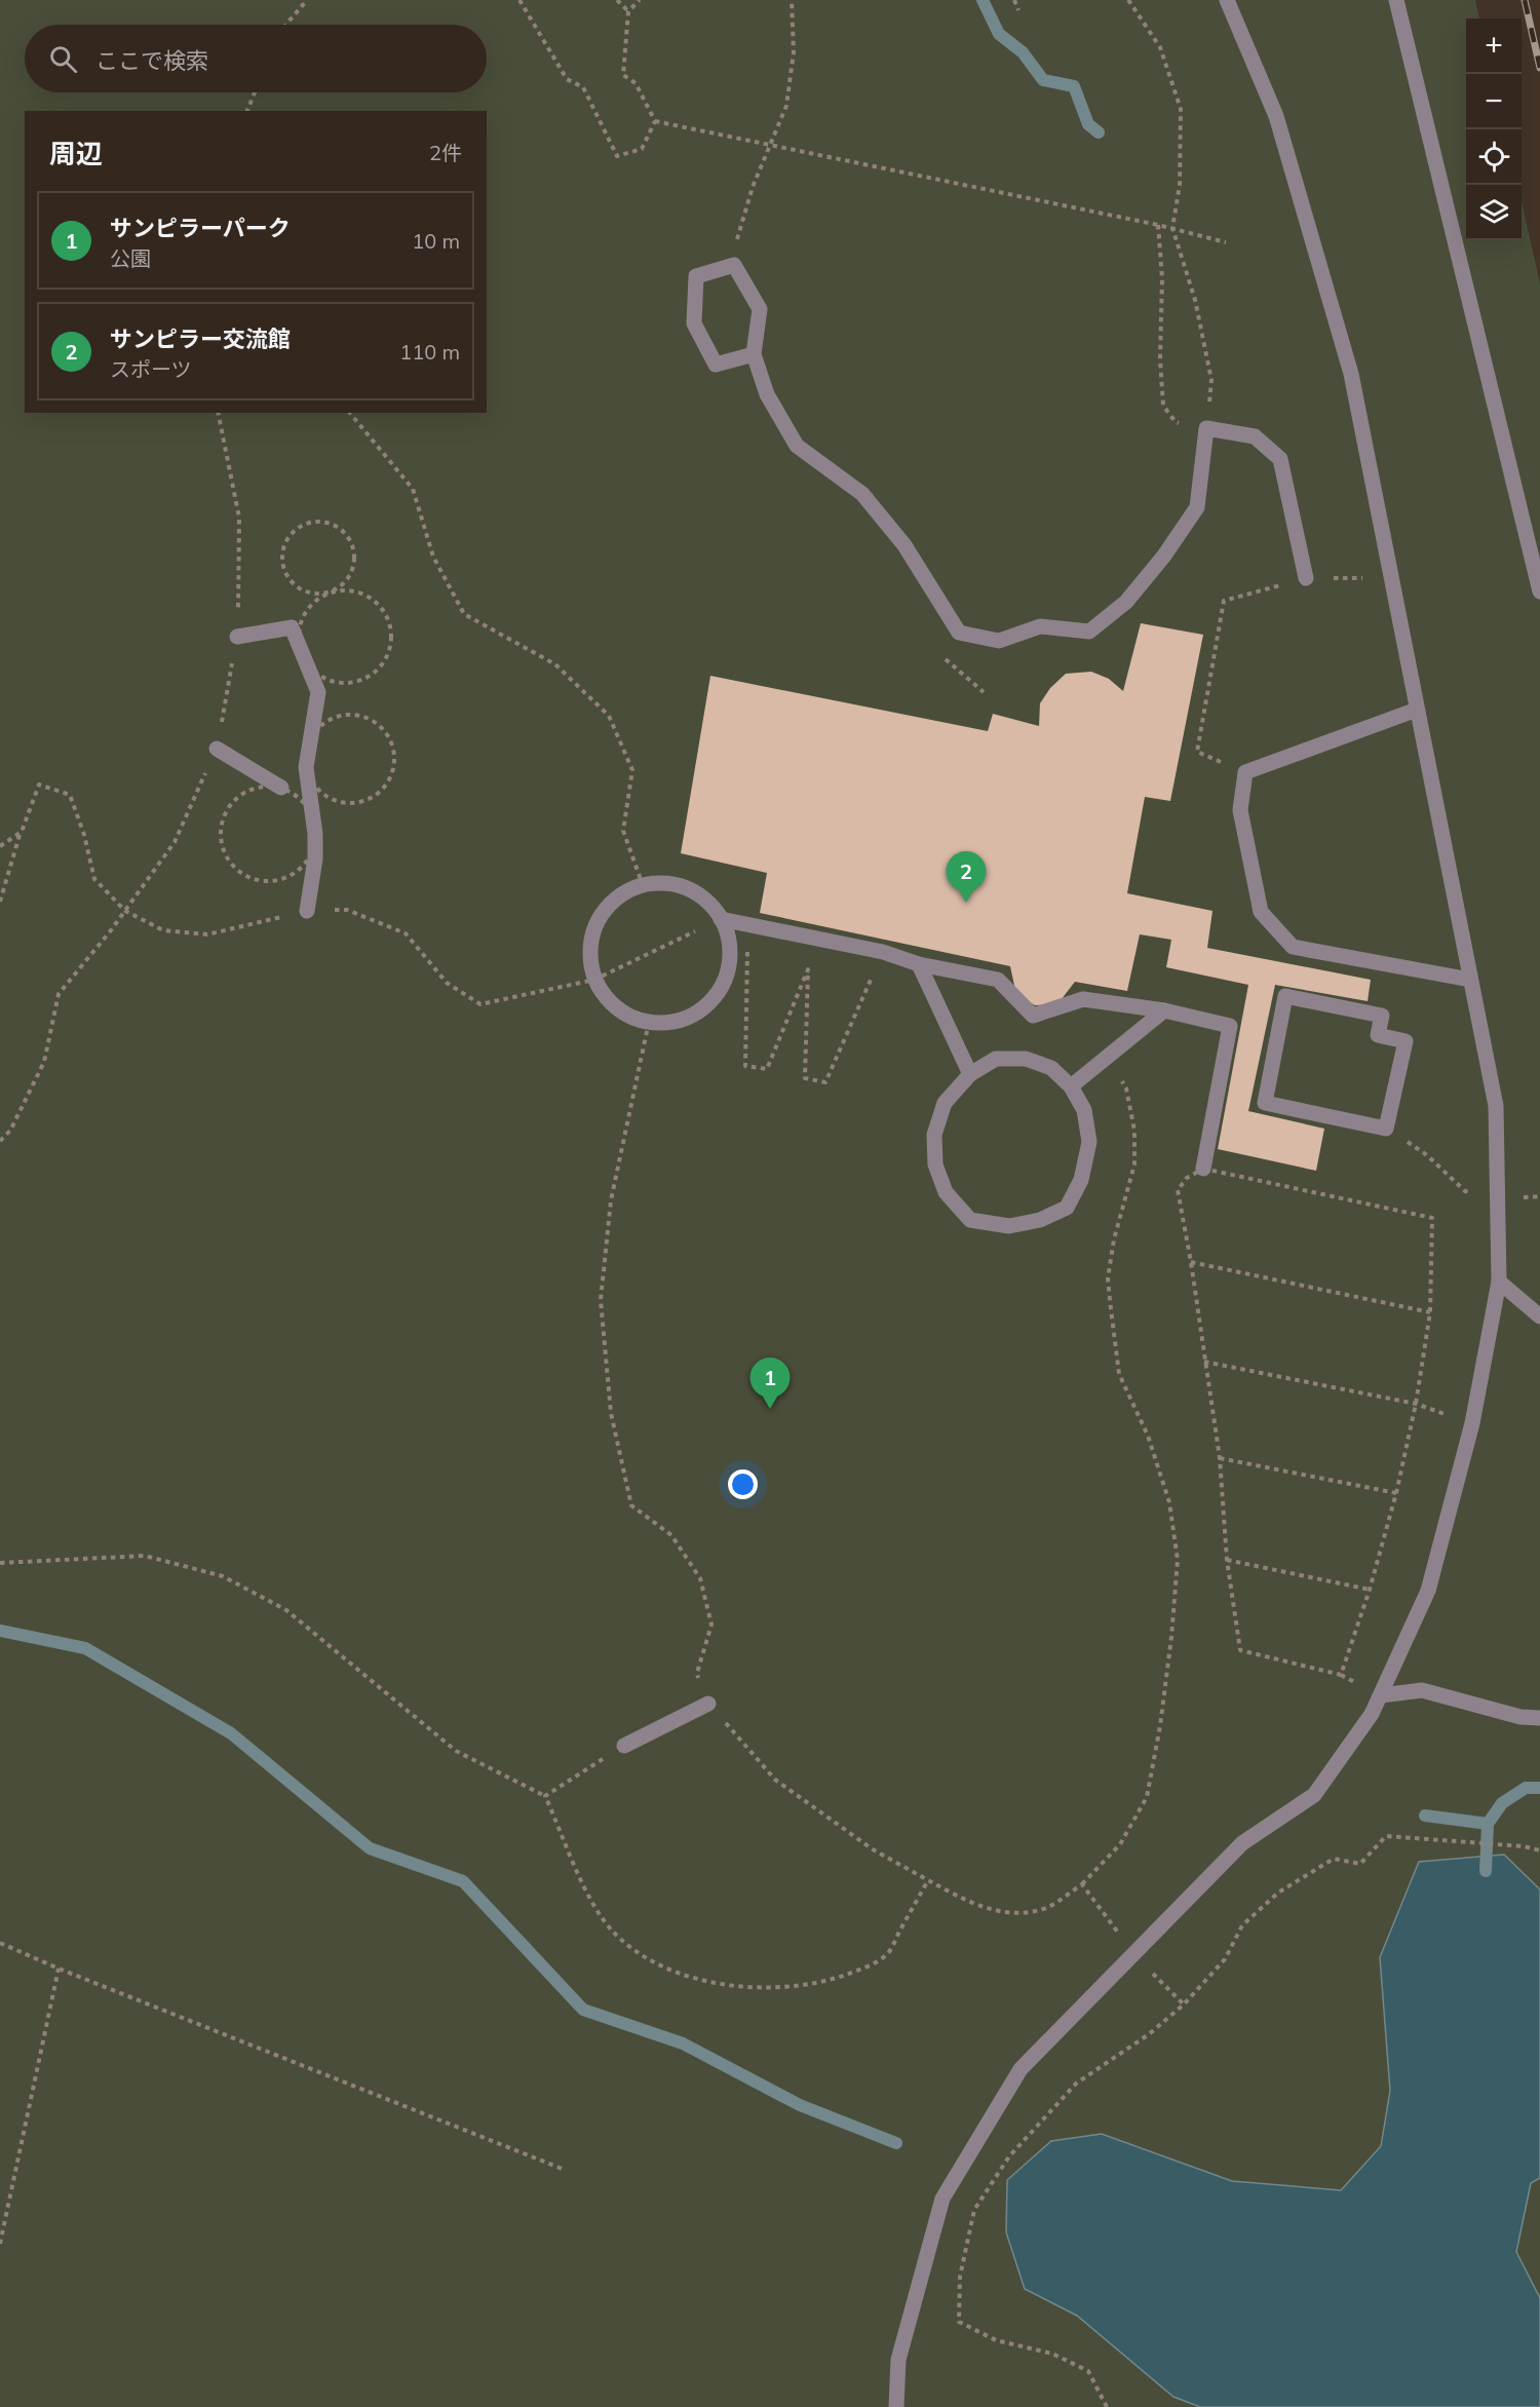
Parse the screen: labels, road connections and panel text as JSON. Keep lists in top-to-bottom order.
{
  "page": {
    "map_buttons": ["+", "−"],
    "search": "ここで検索",
    "heading": ["周辺", "2件"],
    "list": [
      {
        "mark": "1",
        "name": "サンピラーパーク",
        "note": "公園",
        "value": "10 m"
      },
      {
        "mark": "2",
        "name": "サンピラー交流館",
        "note": "スポーツ",
        "value": "110 m"
      }
    ],
    "pins": ["2", "1"]
  }
}
